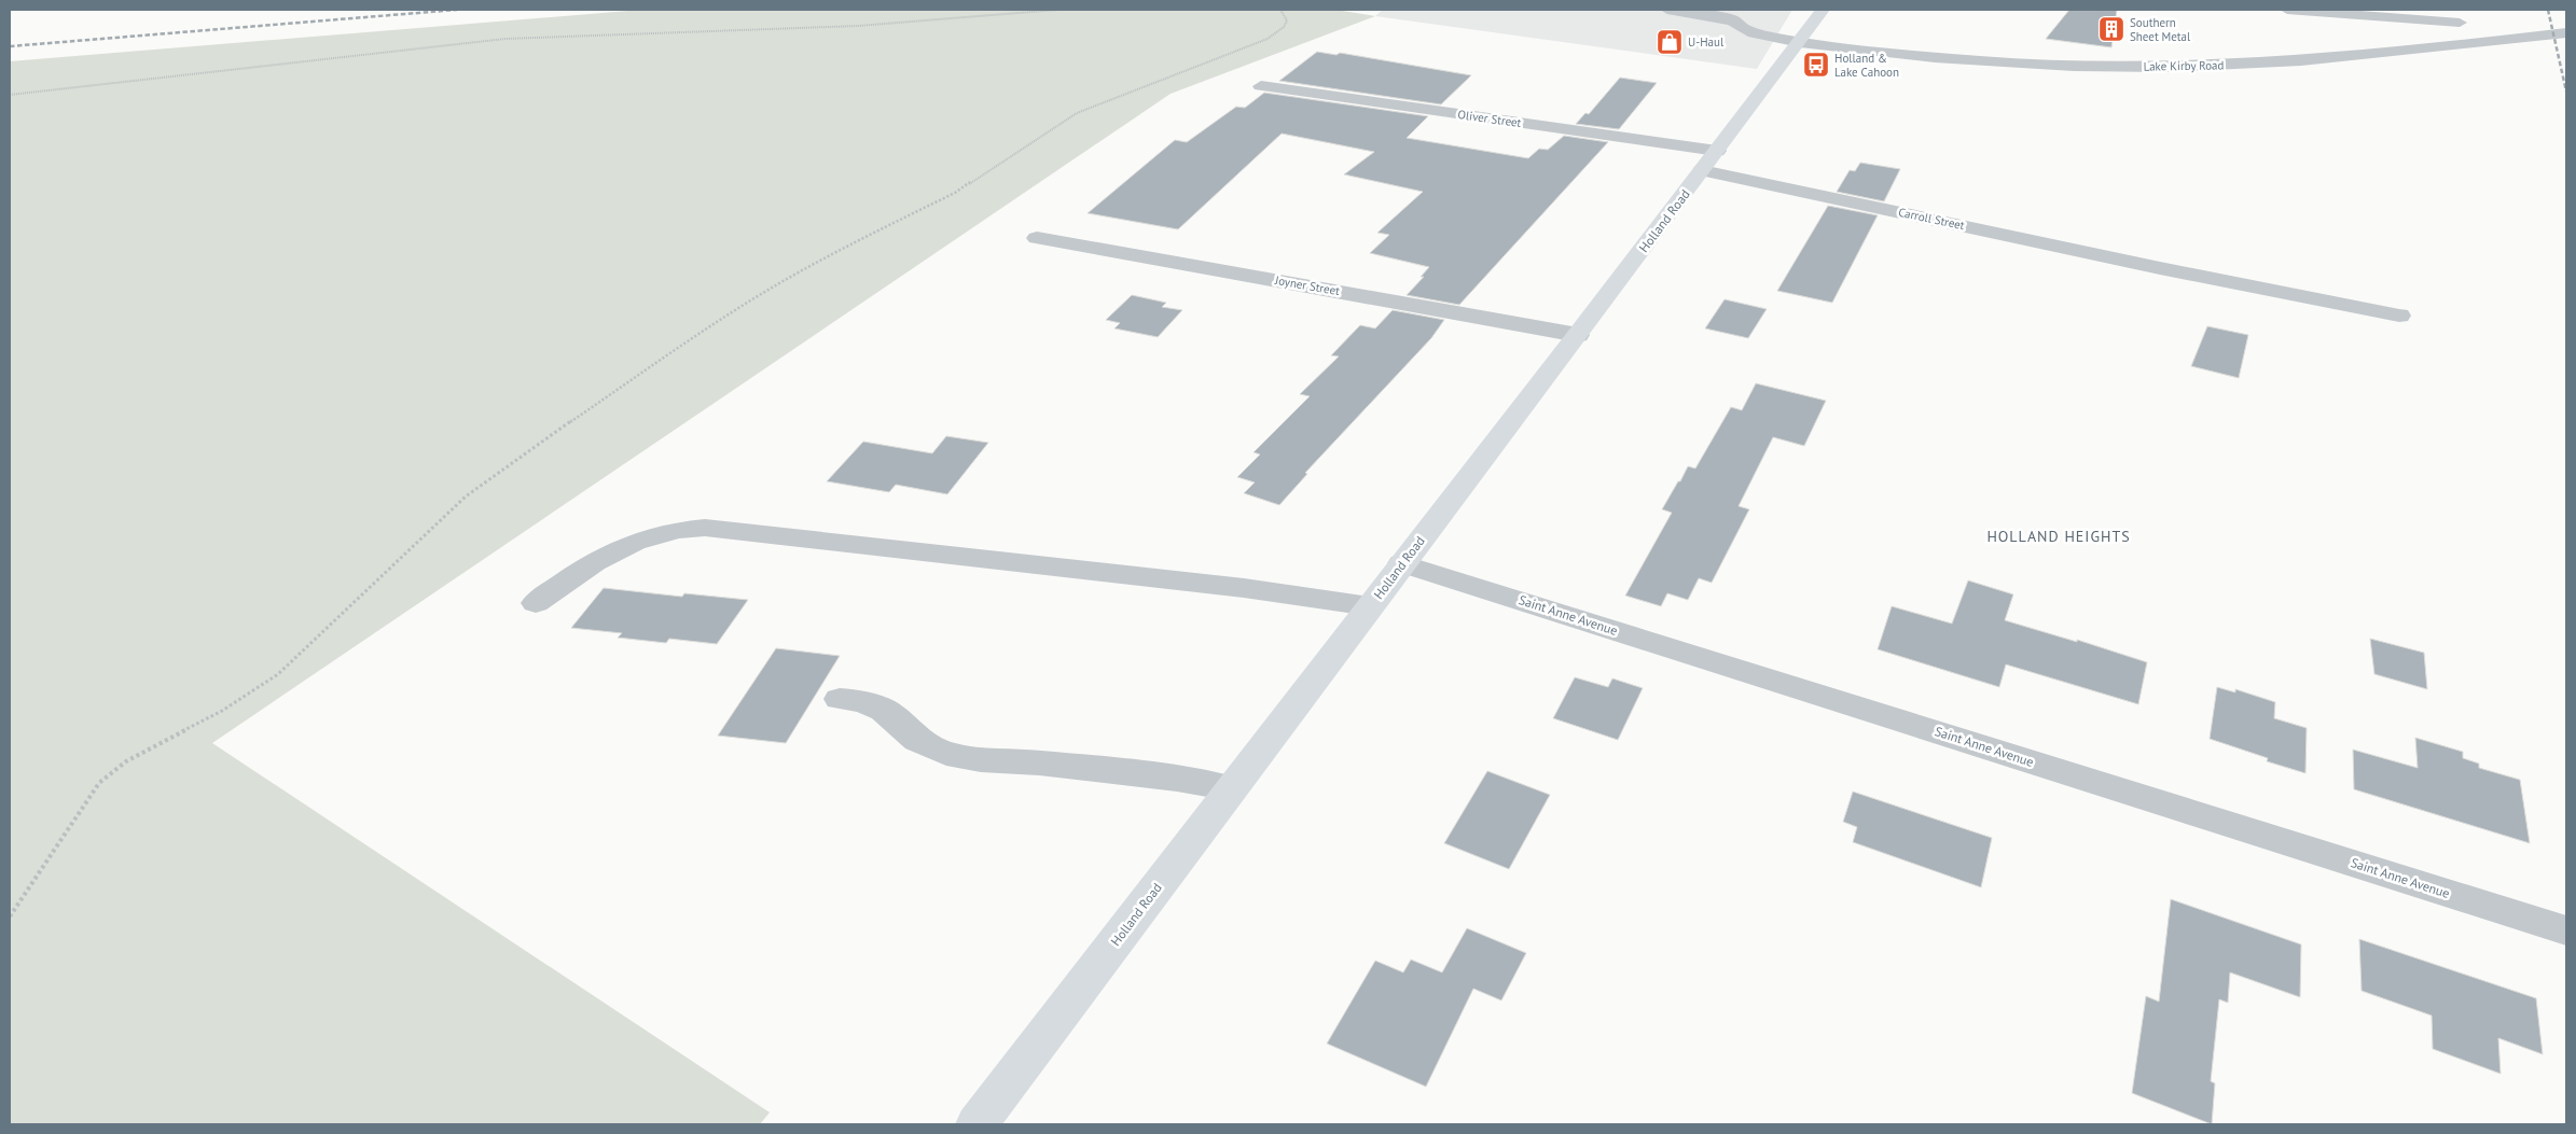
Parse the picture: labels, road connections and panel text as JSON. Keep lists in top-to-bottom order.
{
  "streets": {
    "main road": ["Holland Road"],
    "street": [
      "Lake Kirby Road",
      "Oliver Street",
      "Carroll Street",
      "Joyner Street",
      "Saint Anne Avenue"
    ]
  },
  "crossings": [
    ["Lake Kirby Road", "Holland Road"],
    ["Oliver Street", "Carroll Street"],
    ["Oliver Street", "Holland Road"],
    ["Carroll Street", "Holland Road"],
    ["Holland Road", "Joyner Street"],
    ["Holland Road", "Saint Anne Avenue"]
  ],
  "districts": ["HOLLAND HEIGHTS"],
  "places": {
    "building": ["Southern Sheet Metal"],
    "shop": ["U-Haul"],
    "bus stop": ["Holland & Lake Cahoon"]
  }
}
